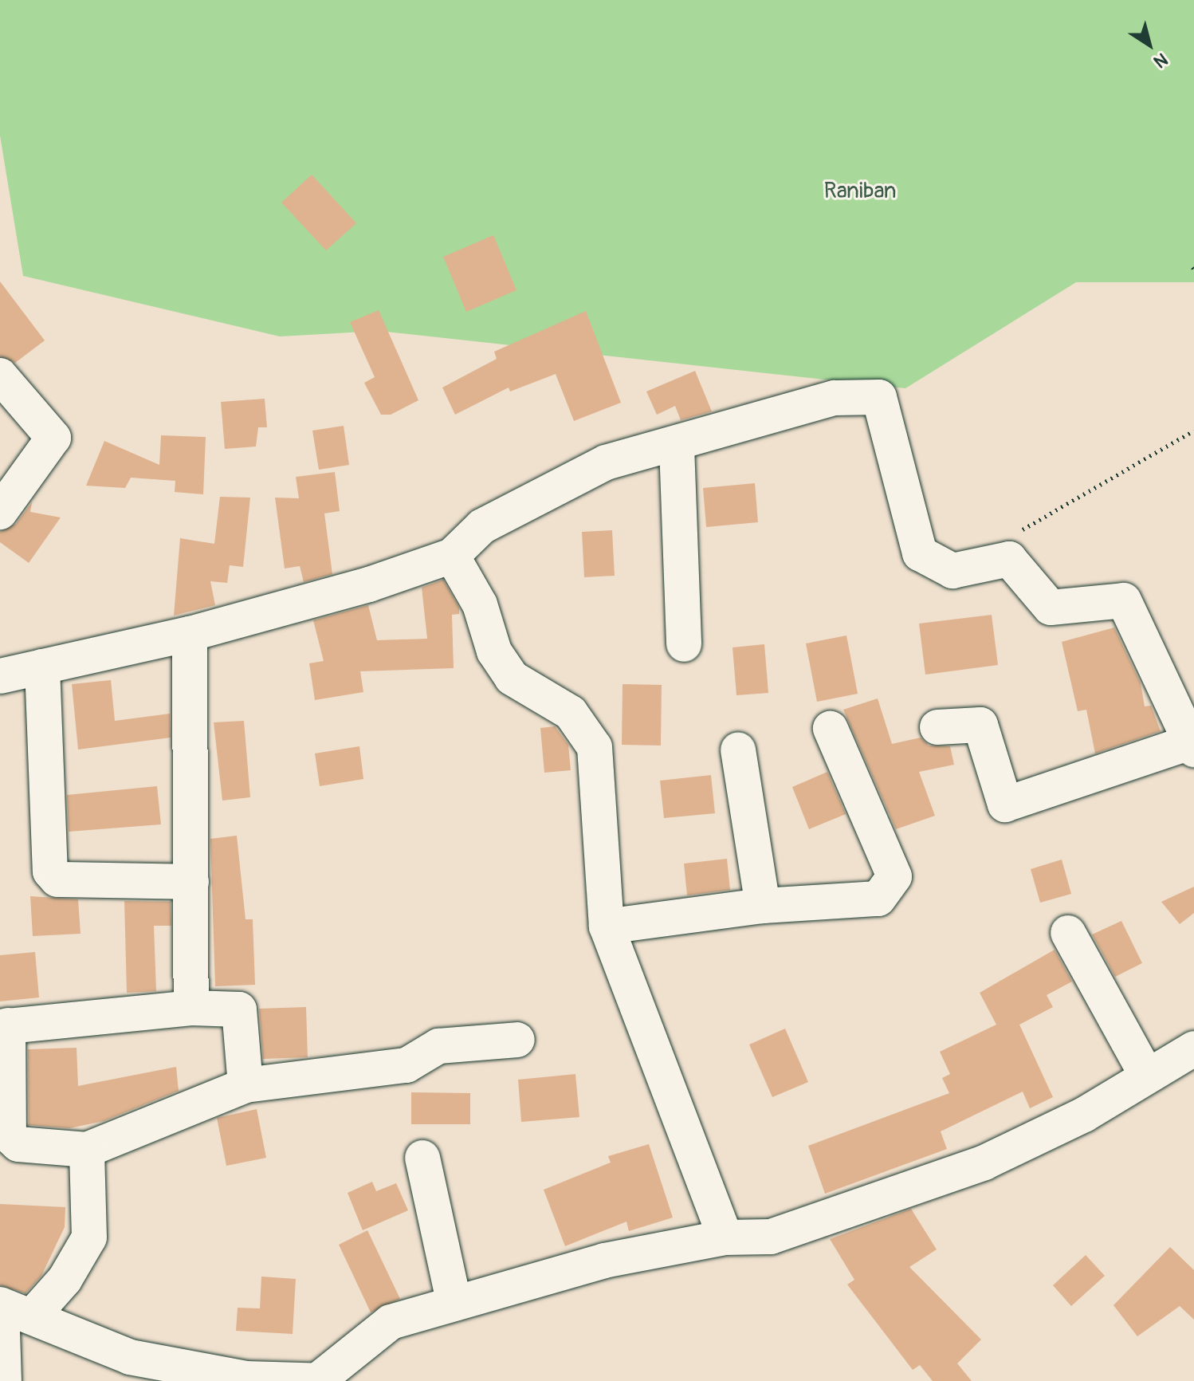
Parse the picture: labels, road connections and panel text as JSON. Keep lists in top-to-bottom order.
{
  "parks": ["Raniban"],
  "north": "bottom right"
}
